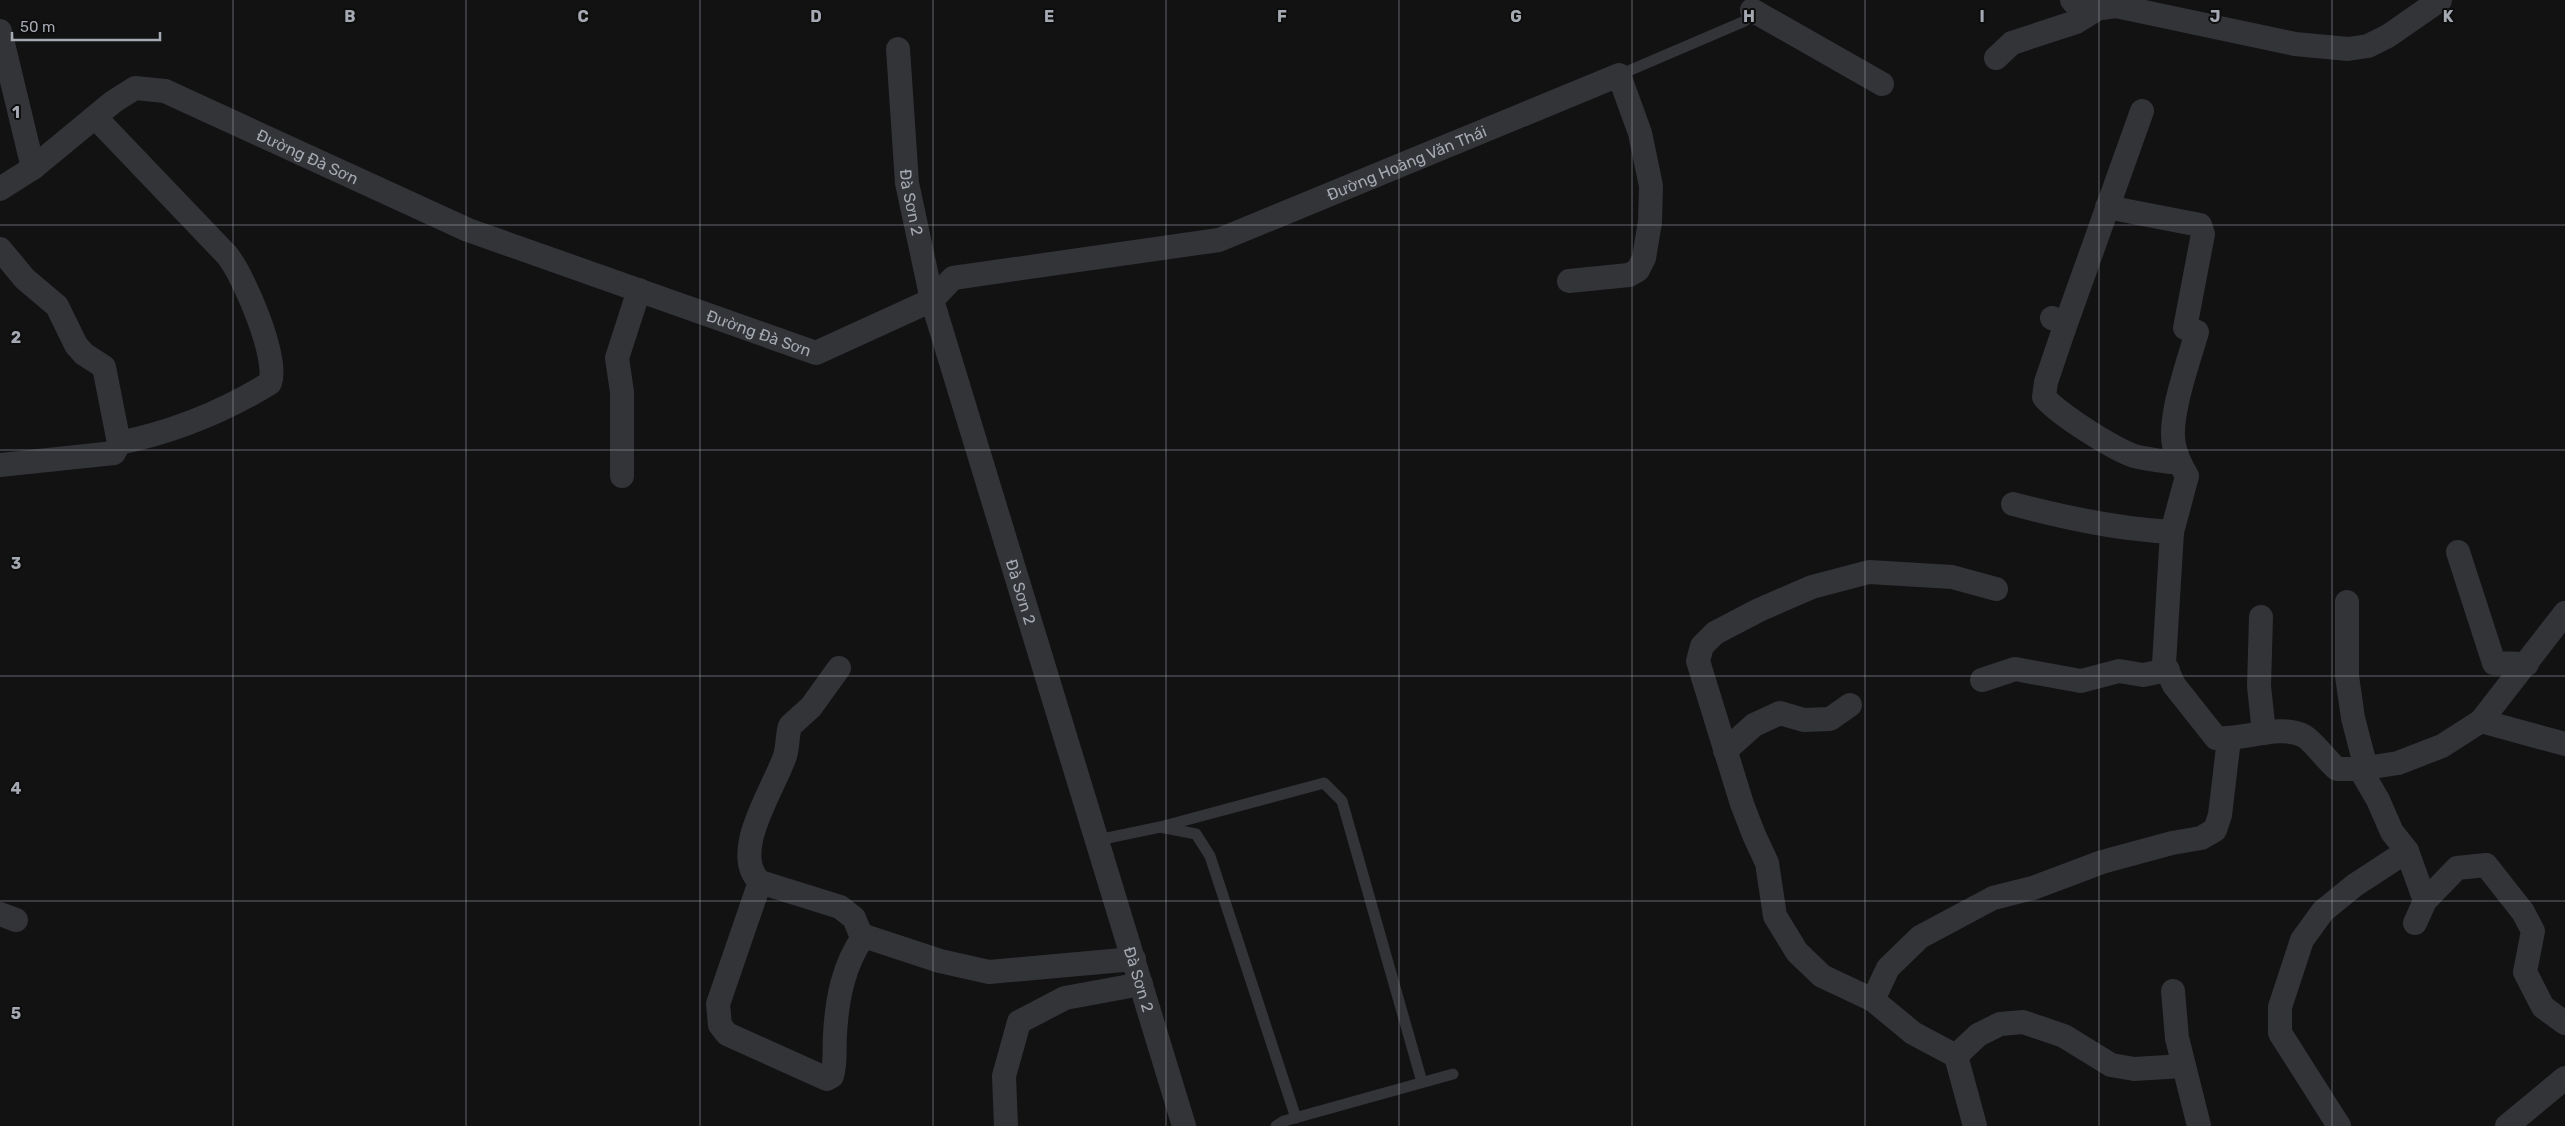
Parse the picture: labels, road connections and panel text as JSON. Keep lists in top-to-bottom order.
{
  "streets": {
    "street": ["Đường Đà Sơn", "Đường Hoàng Văn Thái", "Đà Sơn 2"]
  },
  "crossings": [
    ["Đường Đà Sơn", "Đường Hoàng Văn Thái"],
    ["Đường Đà Sơn", "Đà Sơn 2"],
    ["Đường Hoàng Văn Thái", "Đà Sơn 2"]
  ],
  "scale_bar": "50 m",
  "grid": {
    "columns": [
      "B",
      "C",
      "D",
      "E",
      "F",
      "G",
      "H",
      "I",
      "J",
      "K"
    ],
    "rows": [
      "1",
      "2",
      "3",
      "4",
      "5"
    ]
  }
}
